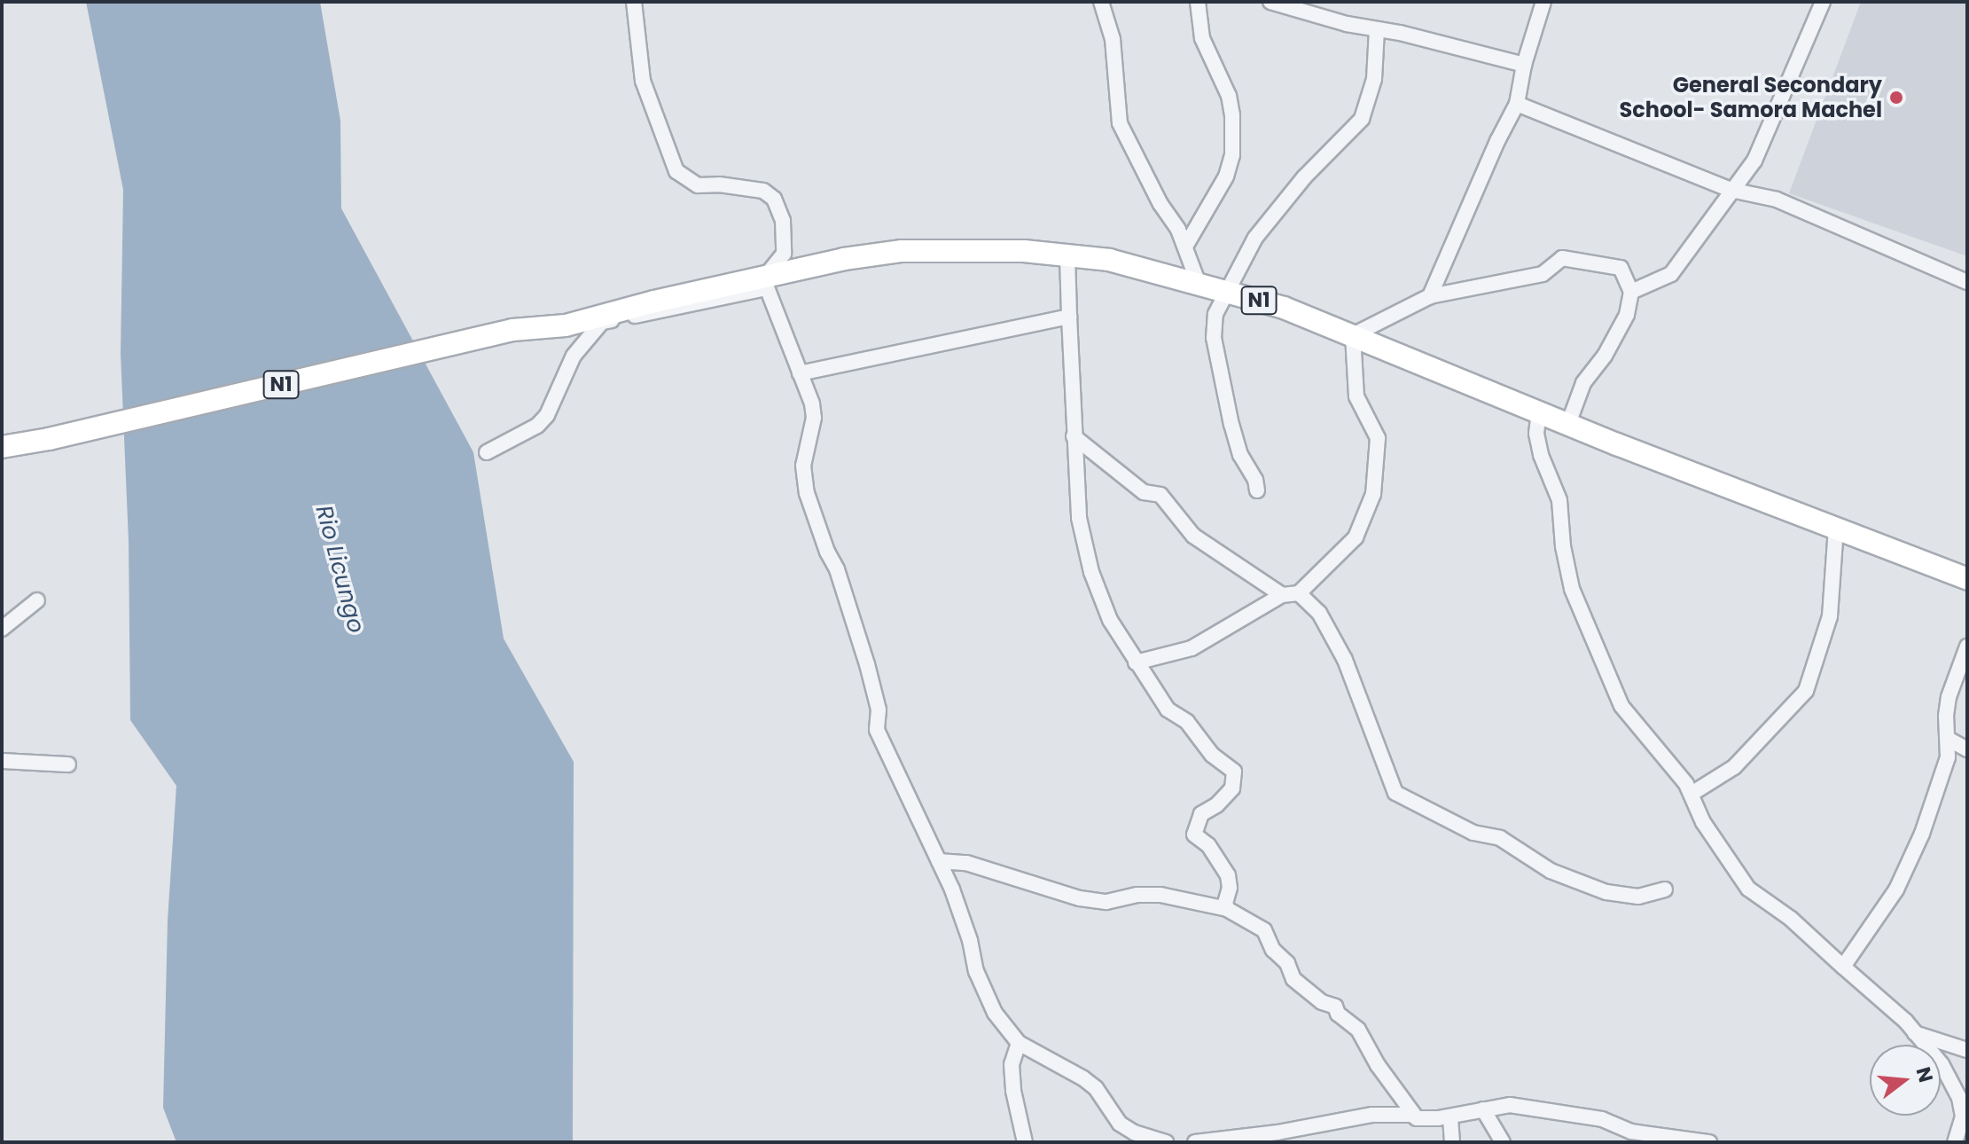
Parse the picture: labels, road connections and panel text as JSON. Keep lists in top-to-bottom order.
{
  "streets": {
    "highway": ["N1"]
  },
  "water": ["Rio Licungo"],
  "places": ["General Secondary School- Samora Machel"],
  "north": "right"
}
